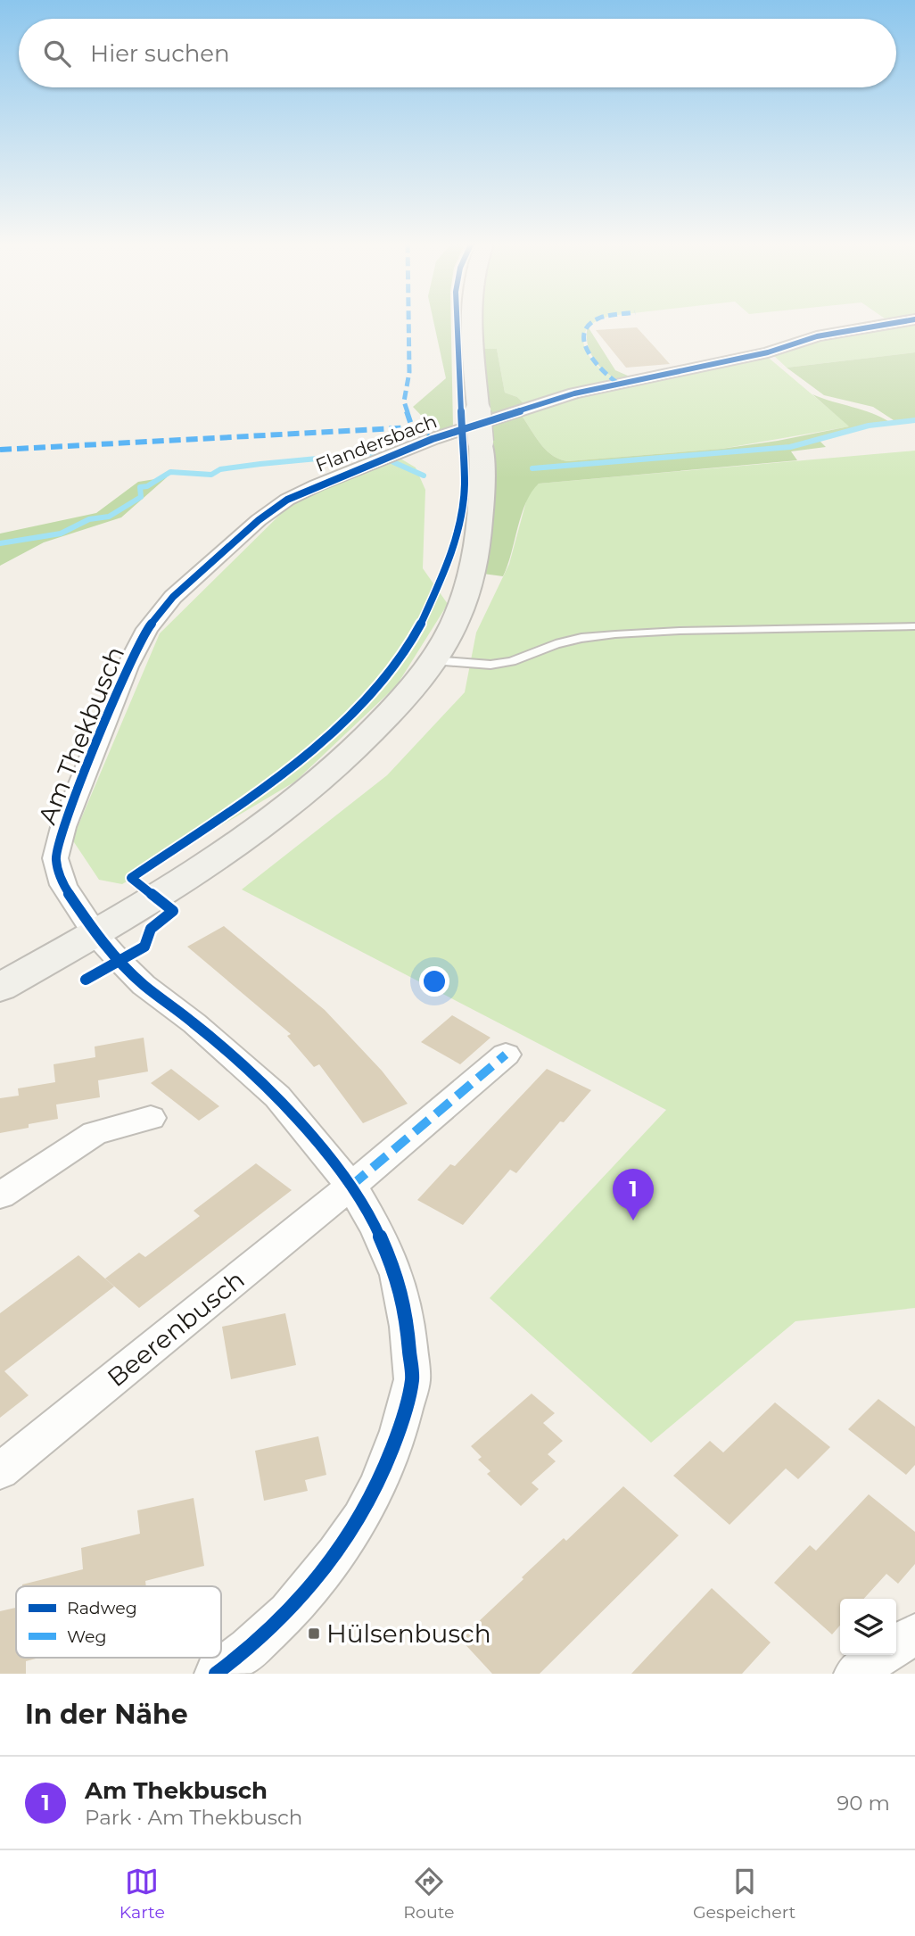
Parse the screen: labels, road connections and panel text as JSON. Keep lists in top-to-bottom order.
{
  "streets": {
    "street": ["Flandersbach", "Am Thekbusch", "Beerenbusch"]
  },
  "crossings": [
    ["Flandersbach", "Am Thekbusch"],
    ["Am Thekbusch", "Beerenbusch"]
  ],
  "places": {
    "transit": ["Hülsenbusch"]
  },
  "legend": ["Radweg", "Weg"],
  "page": {
    "search": "Hier suchen",
    "pins": "1",
    "heading": "In der Nähe",
    "list": [
      {
        "mark": "1",
        "name": "Am Thekbusch",
        "note": "Park · Am Thekbusch",
        "value": "90 m"
      }
    ],
    "nav": ["Karte", "Route", "Gespeichert"]
  }
}
